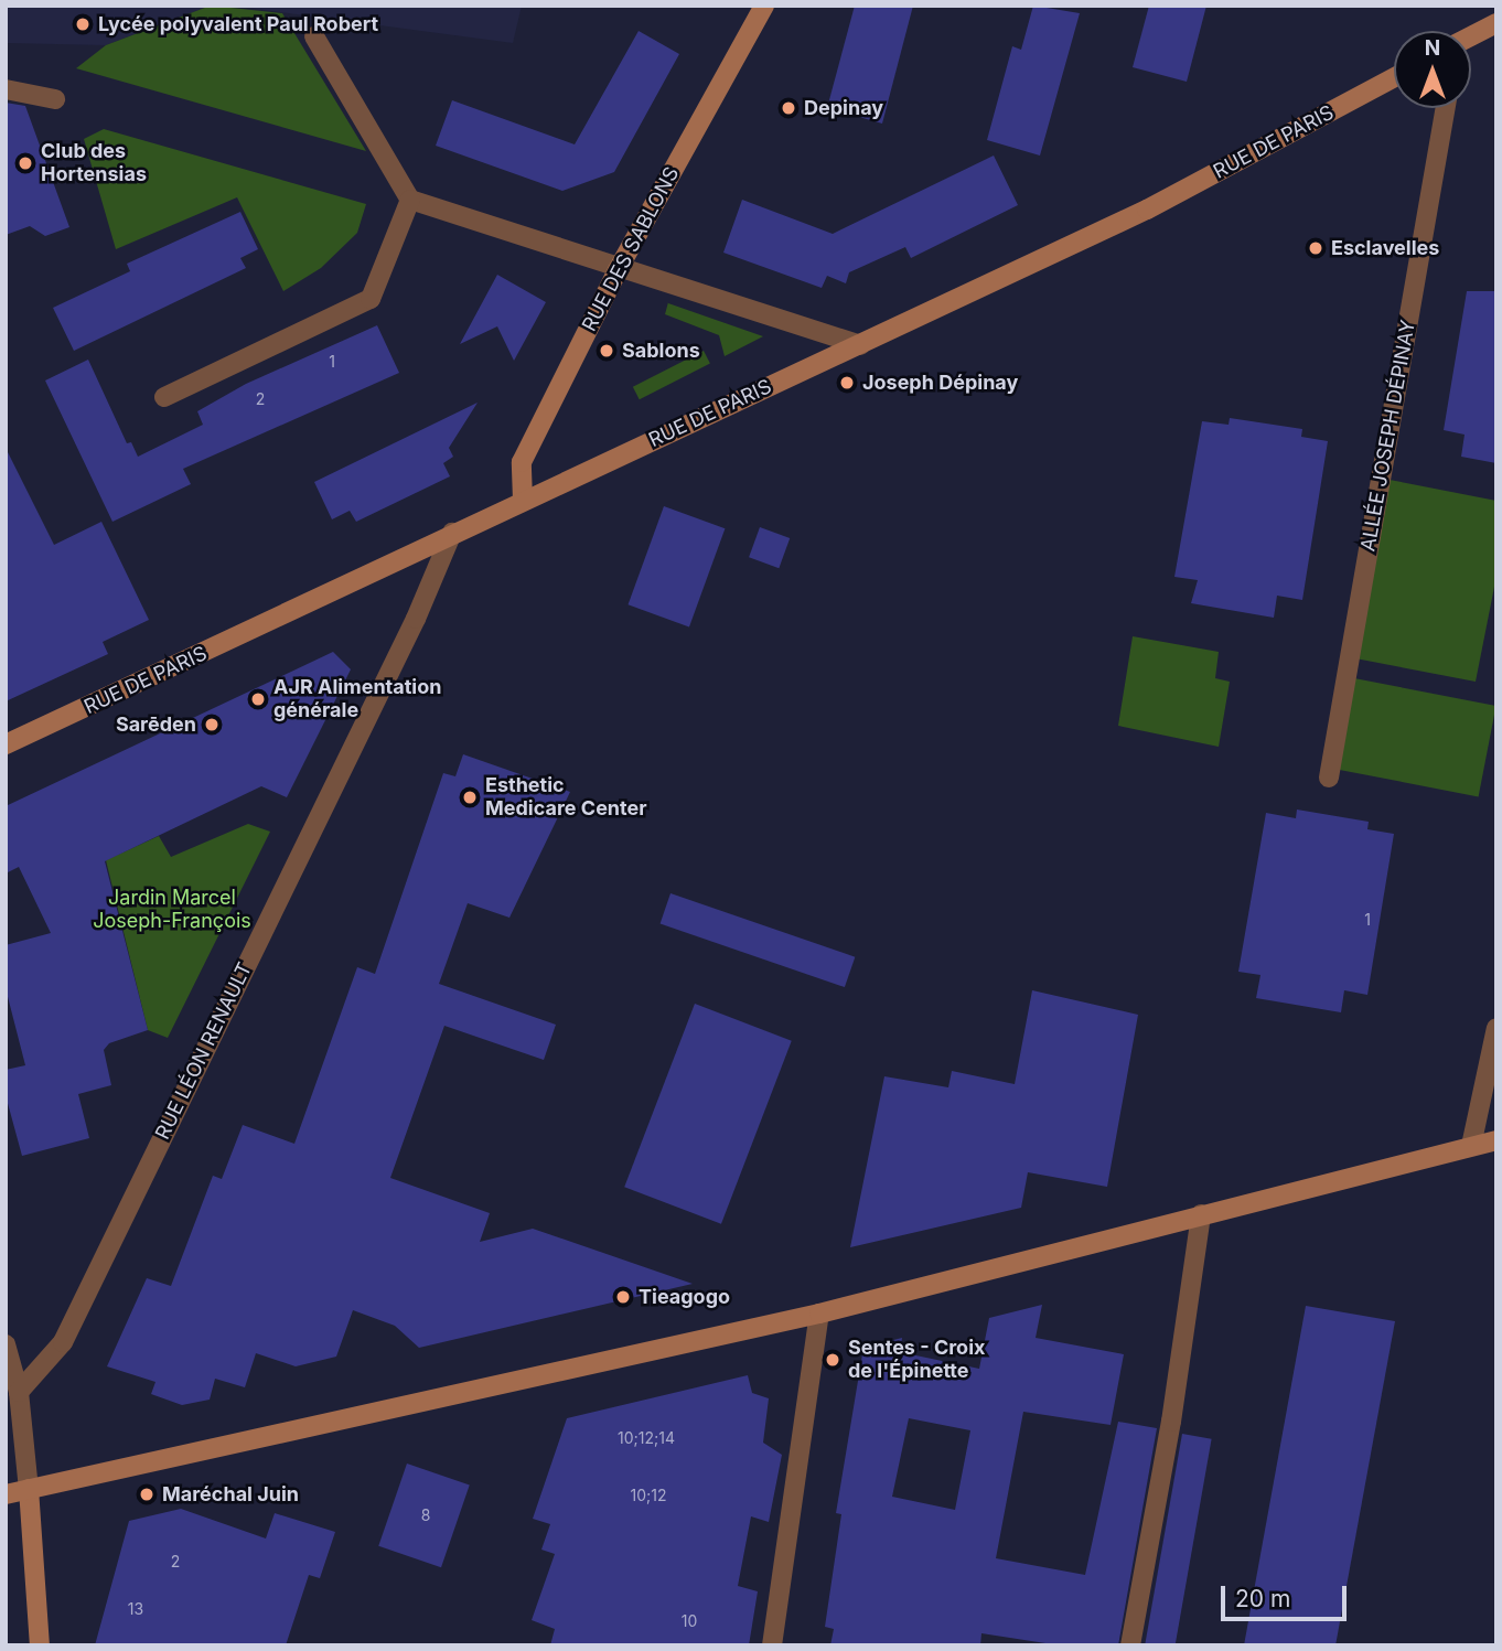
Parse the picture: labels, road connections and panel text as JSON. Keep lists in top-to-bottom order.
{
  "streets": {
    "street": [
      "RUE DE PARIS",
      "RUE DES SABLONS",
      "ALLÉE JOSEPH DÉPINAY",
      "RUE LÉON RENAULT"
    ]
  },
  "crossings": [
    ["RUE DE PARIS", "RUE DES SABLONS"],
    ["RUE DE PARIS", "RUE LÉON RENAULT"]
  ],
  "parks": ["Jardin Marcel Joseph-François"],
  "places": [
    "Lycée polyvalent Paul Robert",
    "Depinay",
    "Club des Hortensias",
    "Esclavelles",
    "Sablons",
    "Joseph Dépinay",
    "AJR Alimentation générale",
    "Sarēden",
    "Esthetic Medicare Center",
    "Tieagogo",
    "Sentes - Croix de l'Épinette",
    "Maréchal Juin"
  ],
  "house_numbers": [
    "1",
    "2",
    "1",
    "10;12;14",
    "10;12",
    "8",
    "2",
    "13",
    "10"
  ],
  "scale_bar": "20 m",
  "north": "top"
}
